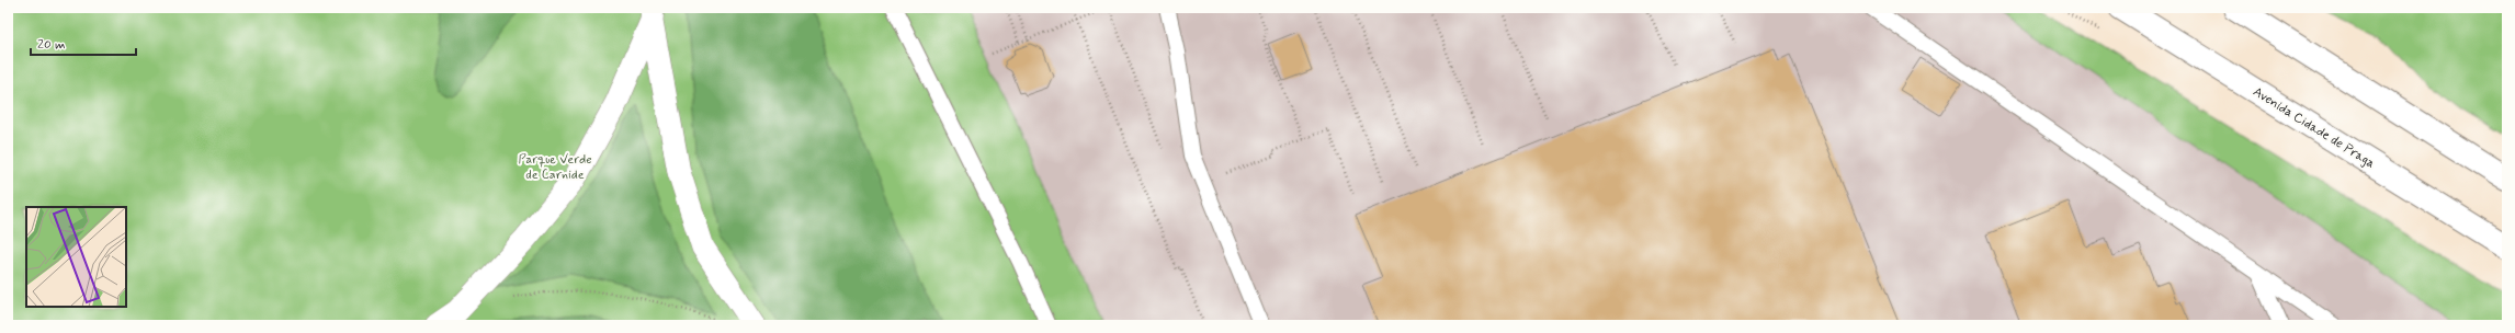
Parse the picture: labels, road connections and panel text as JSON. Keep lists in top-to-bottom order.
{
  "streets": {
    "main road": ["Avenida Cidade de Praga"]
  },
  "parks": ["Parque Verde de Carnide"],
  "scale_bar": "20 m"
}
